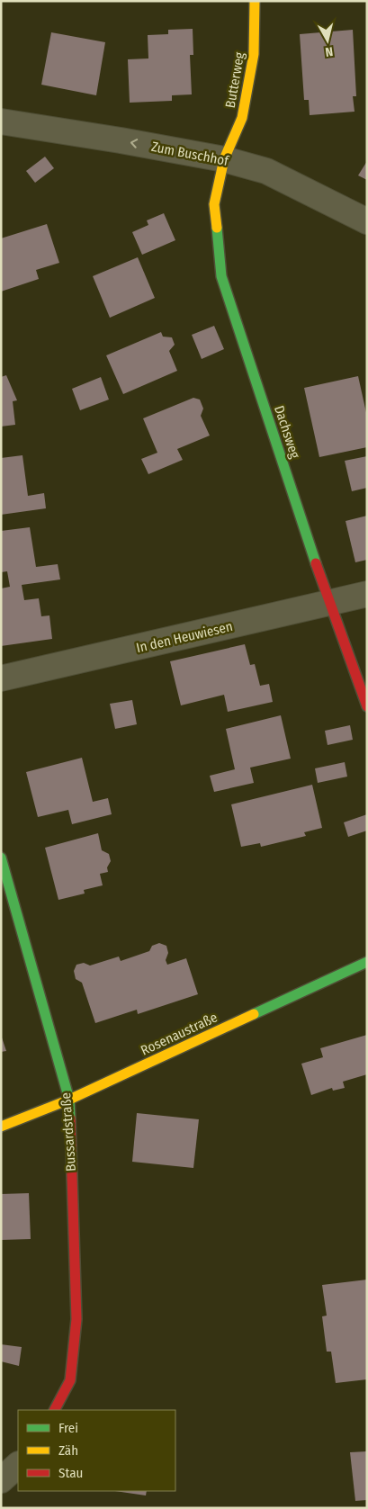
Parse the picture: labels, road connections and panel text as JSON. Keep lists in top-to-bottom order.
{
  "streets": {
    "street": [
      "Butterweg",
      "Zum Buschhof",
      "Dachsweg",
      "In den Heuwiesen",
      "Rosenaustraße",
      "Bussardstraße"
    ]
  },
  "crossings": [
    ["Butterweg", "Zum Buschhof"],
    ["Butterweg", "Dachsweg"],
    ["Zum Buschhof", "Dachsweg"],
    ["Dachsweg", "In den Heuwiesen"],
    ["Rosenaustraße", "Bussardstraße"]
  ],
  "one_way": ["Zum Buschhof"],
  "legend": ["Frei", "Zäh", "Stau"],
  "north": "bottom"
}
